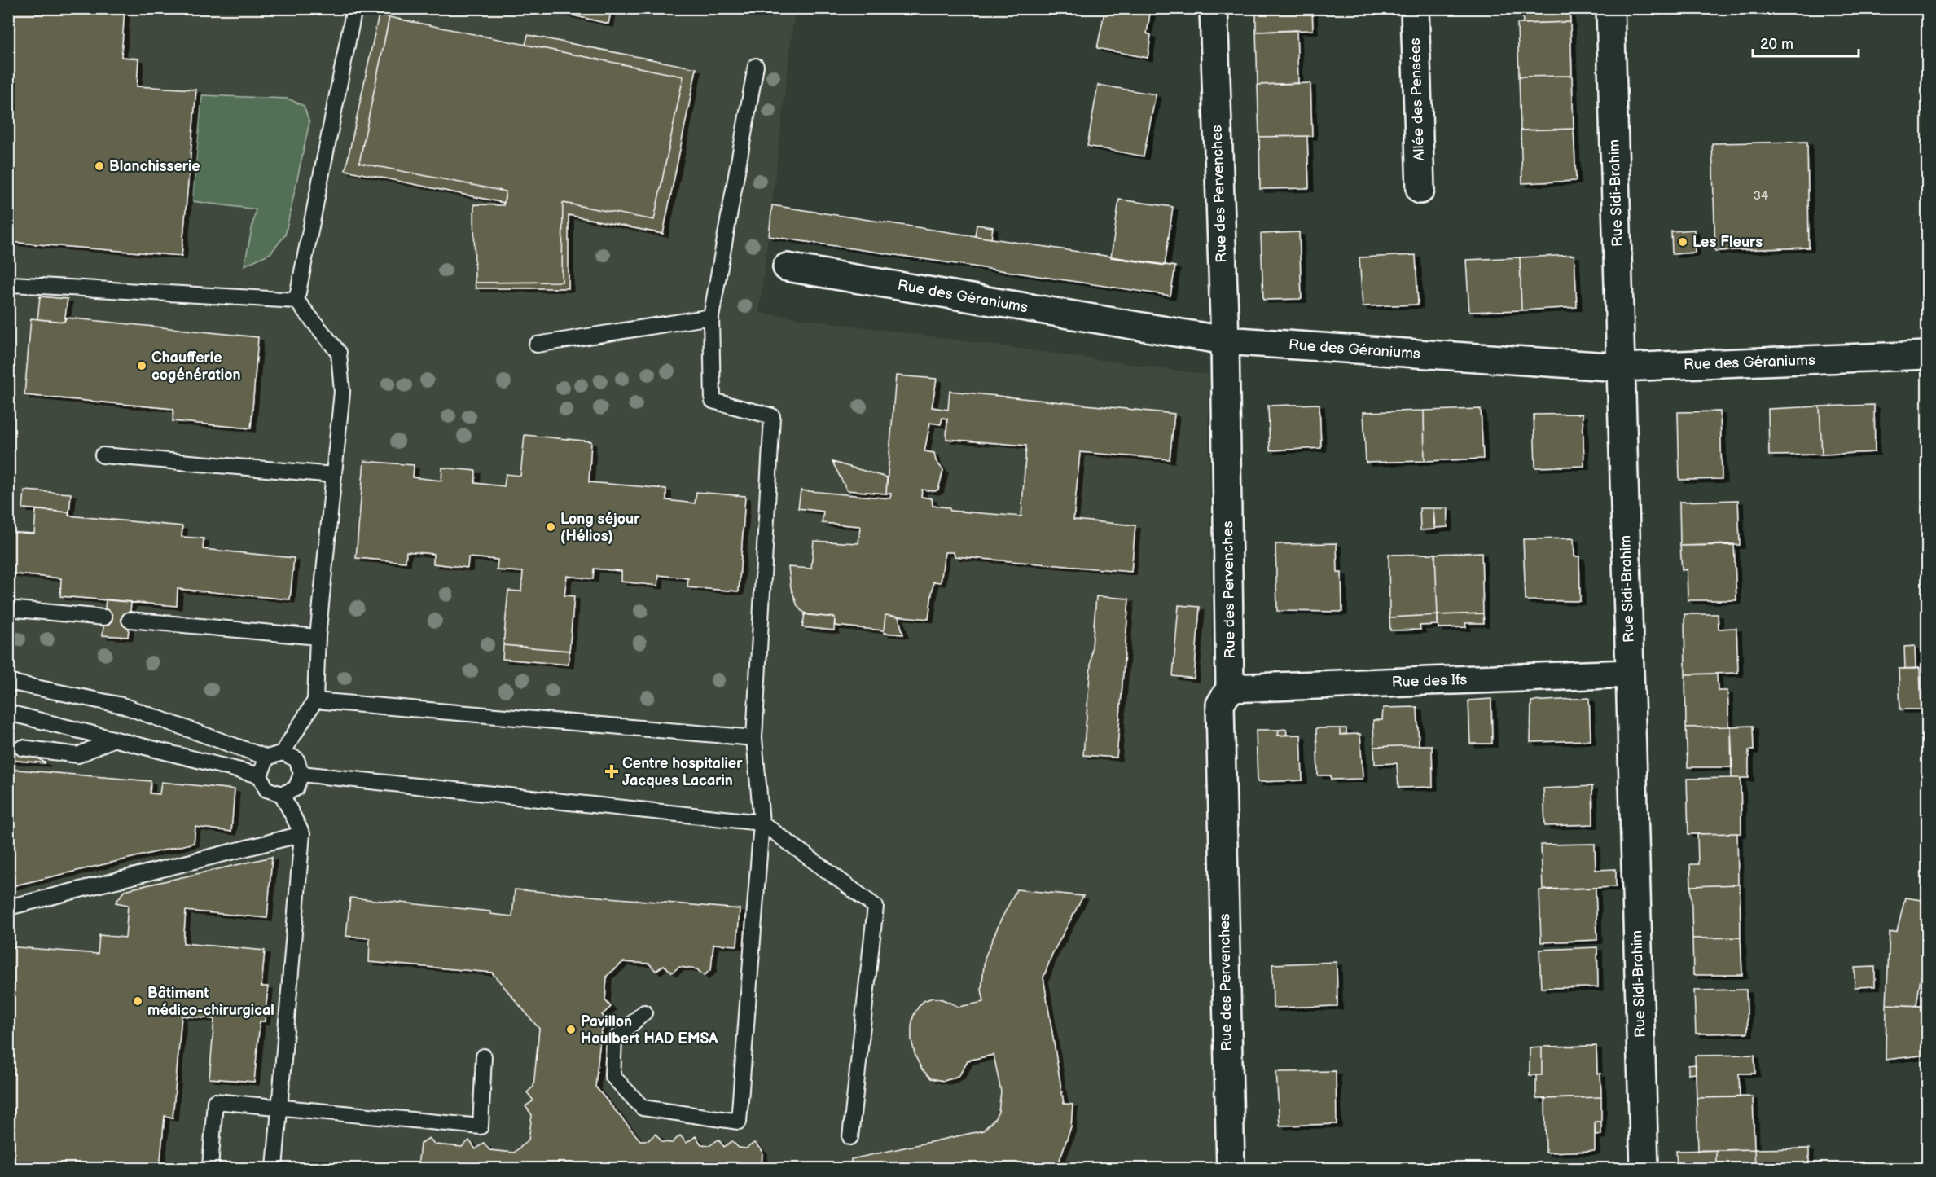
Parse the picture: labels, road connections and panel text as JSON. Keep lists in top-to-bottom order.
{
  "streets": {
    "street": [
      "Allée des Pensées",
      "Rue Sidi-Brahim",
      "Rue des Pervenches",
      "Rue des Géraniums",
      "Rue des Ifs"
    ]
  },
  "crossings": [
    ["Rue Sidi-Brahim", "Rue des Géraniums"],
    ["Rue Sidi-Brahim", "Rue des Ifs"],
    ["Rue des Pervenches", "Rue des Géraniums"],
    ["Rue des Pervenches", "Rue des Ifs"]
  ],
  "places": {
    "other": [
      "Blanchisserie",
      "Les Fleurs",
      "Chaufferie cogénération",
      "Long séjour (Hélios)",
      "Bâtiment médico-chirurgical",
      "Pavillon Houlbert HAD EMSA"
    ],
    "health": ["Centre hospitalier Jacques Lacarin"]
  },
  "house_numbers": ["34"],
  "scale_bar": "20 m"
}
